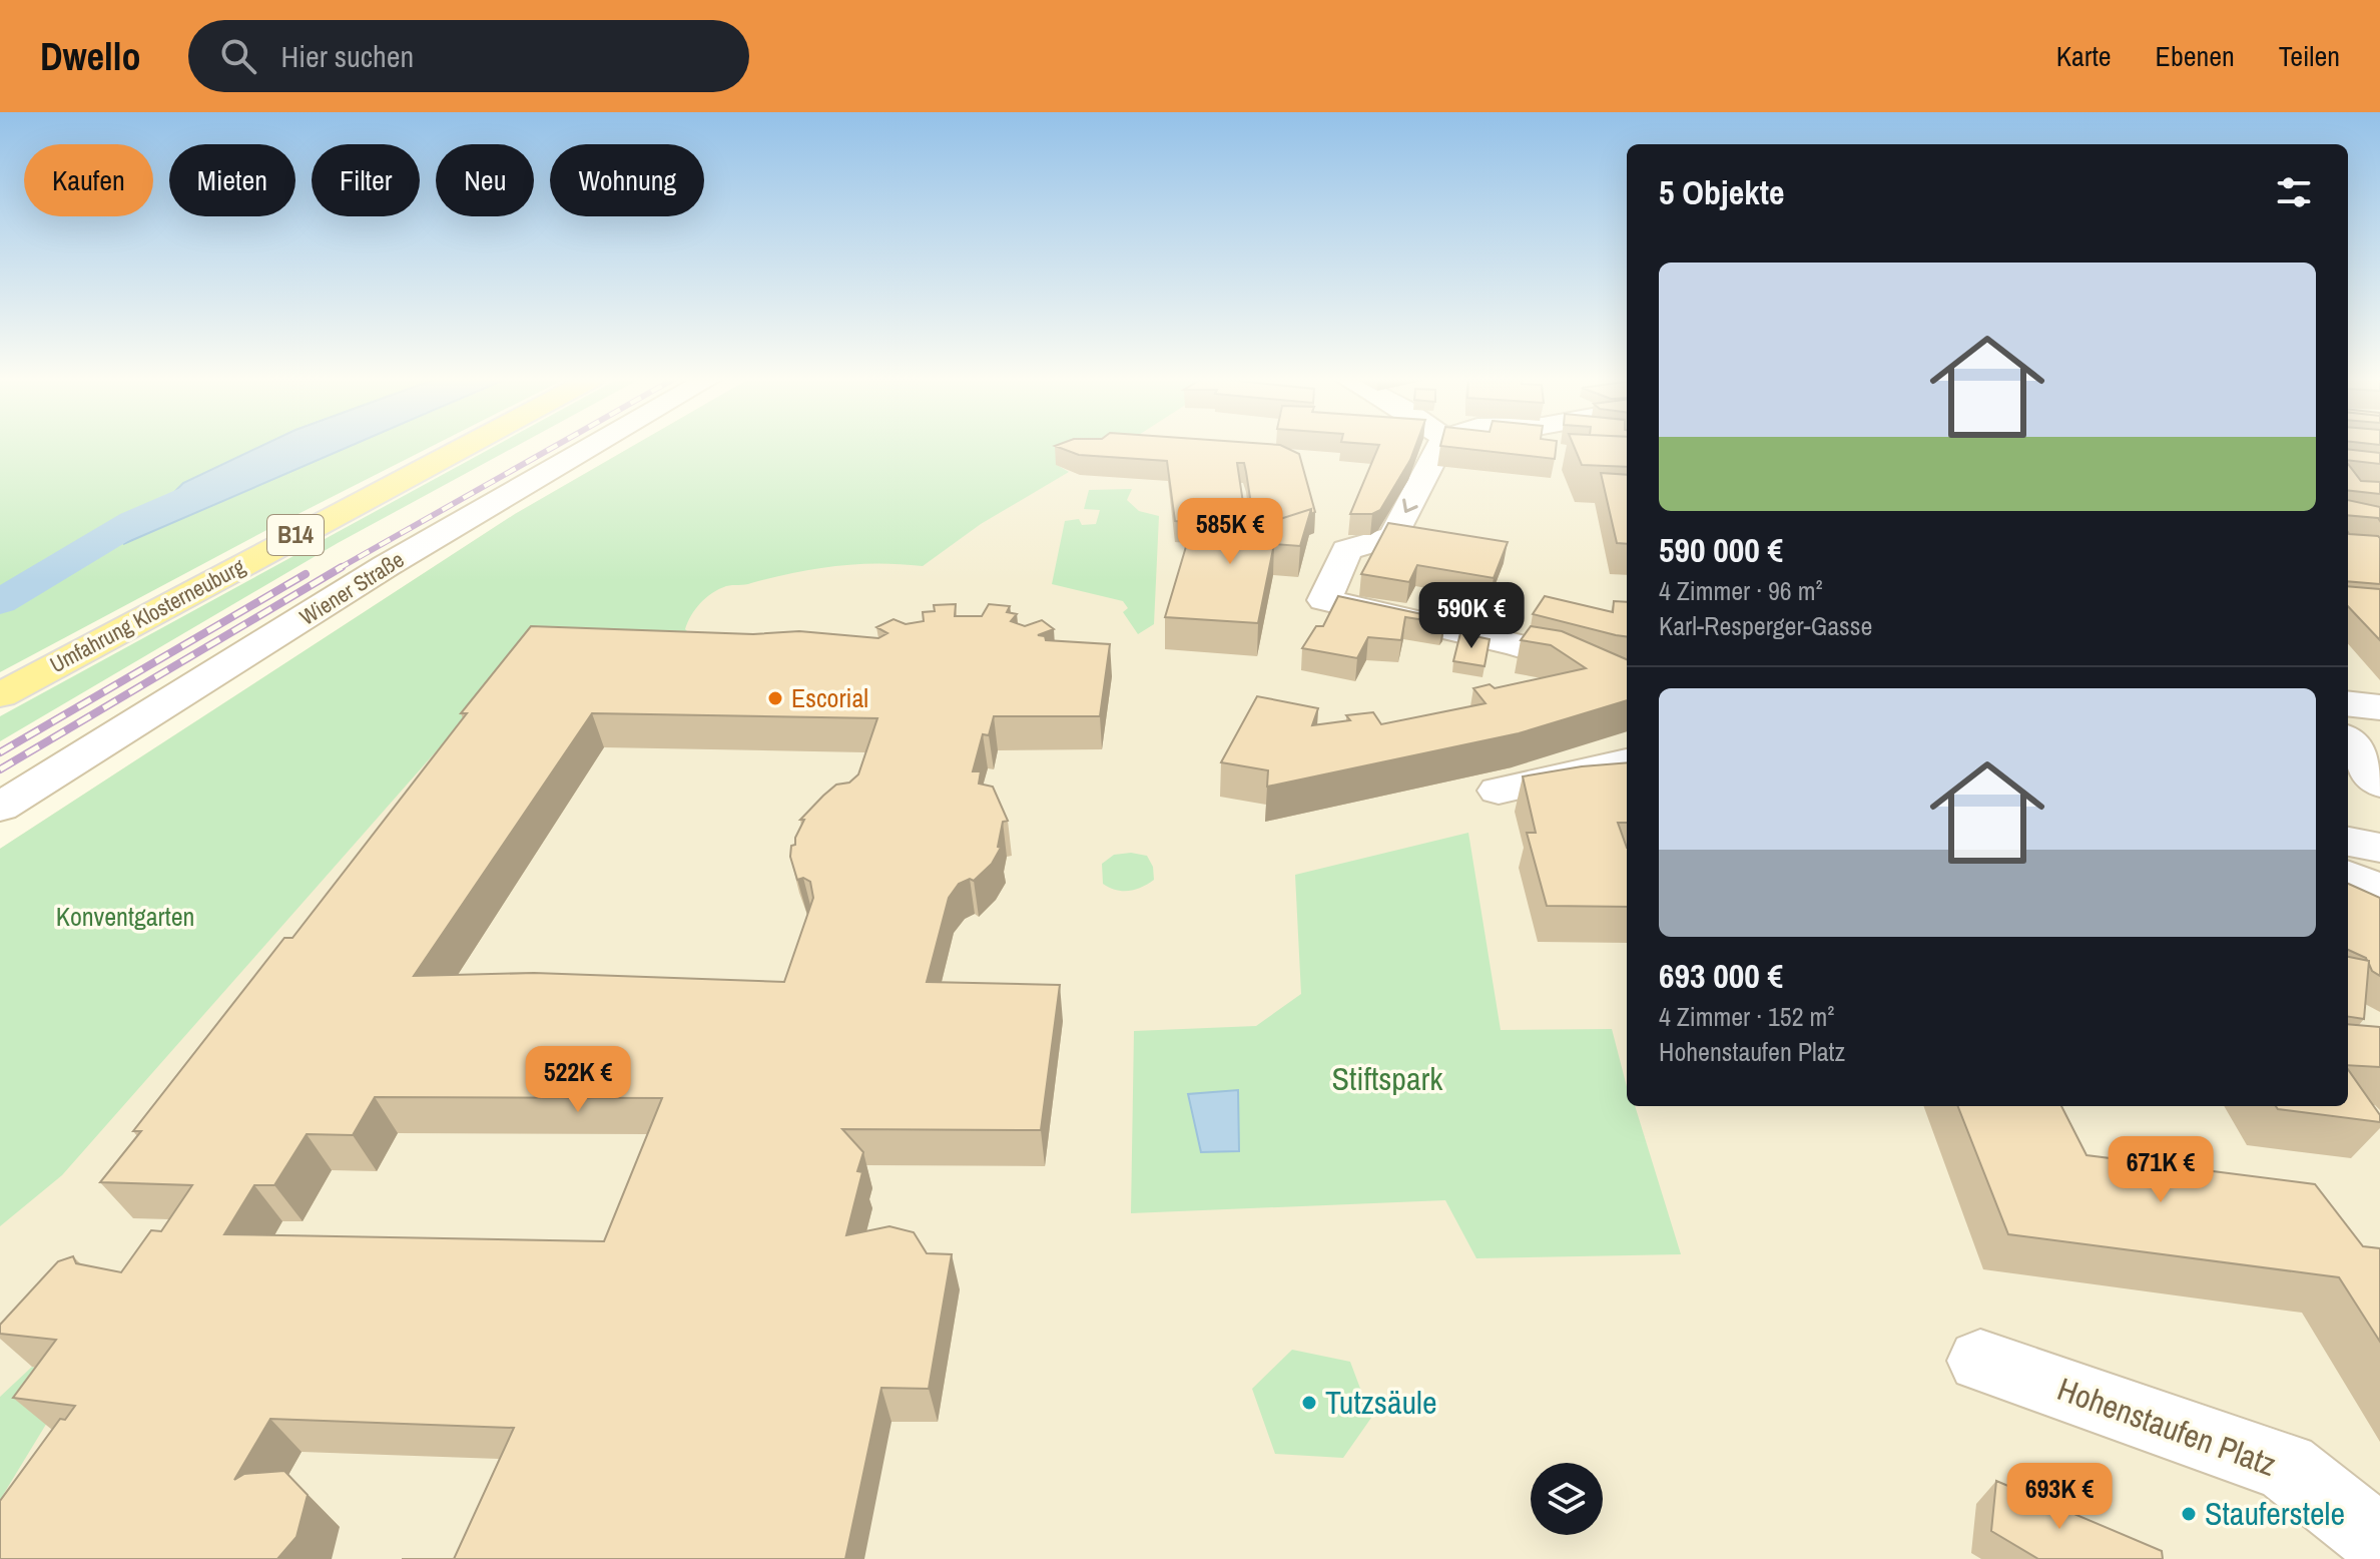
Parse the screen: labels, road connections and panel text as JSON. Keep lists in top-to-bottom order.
{
  "streets": {
    "main road": ["B14", "Umfahrung Klosterneuburg"],
    "street": ["Wiener Straße", "Hohenstaufen Platz"]
  },
  "parks": ["Konventgarten", "Stiftspark"],
  "places": ["Escorial", "Tutzsäule", "Stauferstele"],
  "page": {
    "header": "Dwello",
    "search": "Hier suchen",
    "nav": ["Karte", "Ebenen", "Teilen"],
    "chip": [
      "Kaufen",
      "Mieten",
      "Filter",
      "Neu",
      "Wohnung"
    ],
    "heading": "5 Objekte",
    "list": [
      {
        "name": "590 000 €",
        "note": "4 Zimmer · 96 m² · Karl-Resperger-Gasse"
      },
      {
        "name": "693 000 €",
        "note": "4 Zimmer · 152 m² · Hohenstaufen Platz"
      }
    ],
    "price": [
      "585K €",
      "590K €",
      "522K €",
      "671K €",
      "693K €"
    ]
  }
}
